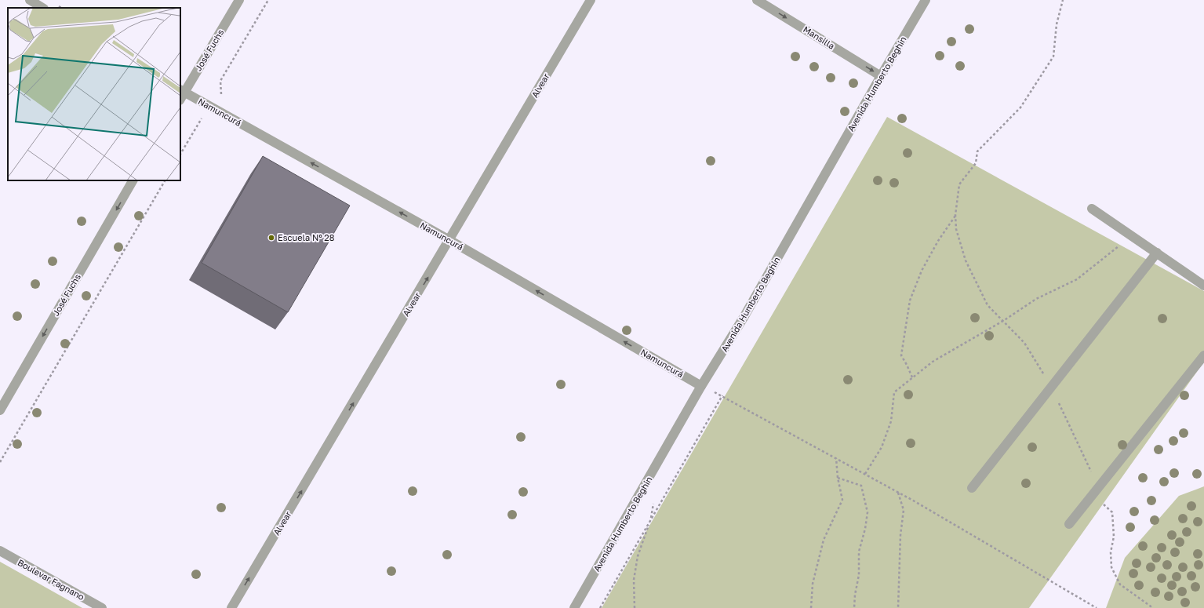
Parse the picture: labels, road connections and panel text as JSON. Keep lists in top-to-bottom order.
{
  "streets": {
    "street": [
      "Mansilla",
      "José Fuchs",
      "Avenida Humberto Beghin",
      "Alvear",
      "Namuncurá",
      "Boulevar Fagnano"
    ]
  },
  "crossings": [
    ["Mansilla", "Avenida Humberto Beghin"],
    ["José Fuchs", "Namuncurá"],
    ["Avenida Humberto Beghin", "Namuncurá"],
    ["Alvear", "Namuncurá"]
  ],
  "one_way": [
    "Mansilla",
    "José Fuchs",
    "Alvear",
    "Namuncurá"
  ],
  "places": ["Escuela Nº 28"]
}
